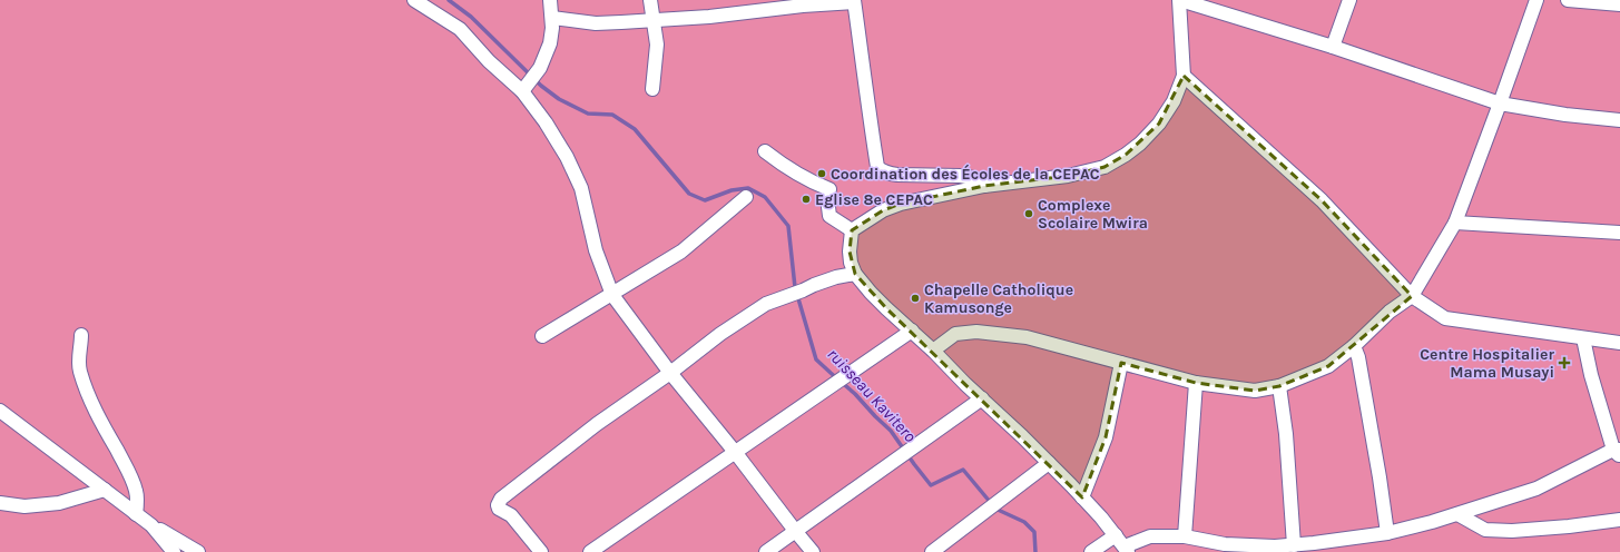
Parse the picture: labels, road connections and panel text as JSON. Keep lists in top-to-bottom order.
{
  "water": ["ruisseau Kavitero"],
  "places": {
    "other": [
      "Coordination des Écoles de la CEPAC",
      "Eglise 8e CEPAC",
      "Complexe Scolaire Mwira",
      "Chapelle Catholique Kamusonge"
    ],
    "health": ["Centre Hospitalier Mama Musayi"]
  }
}
